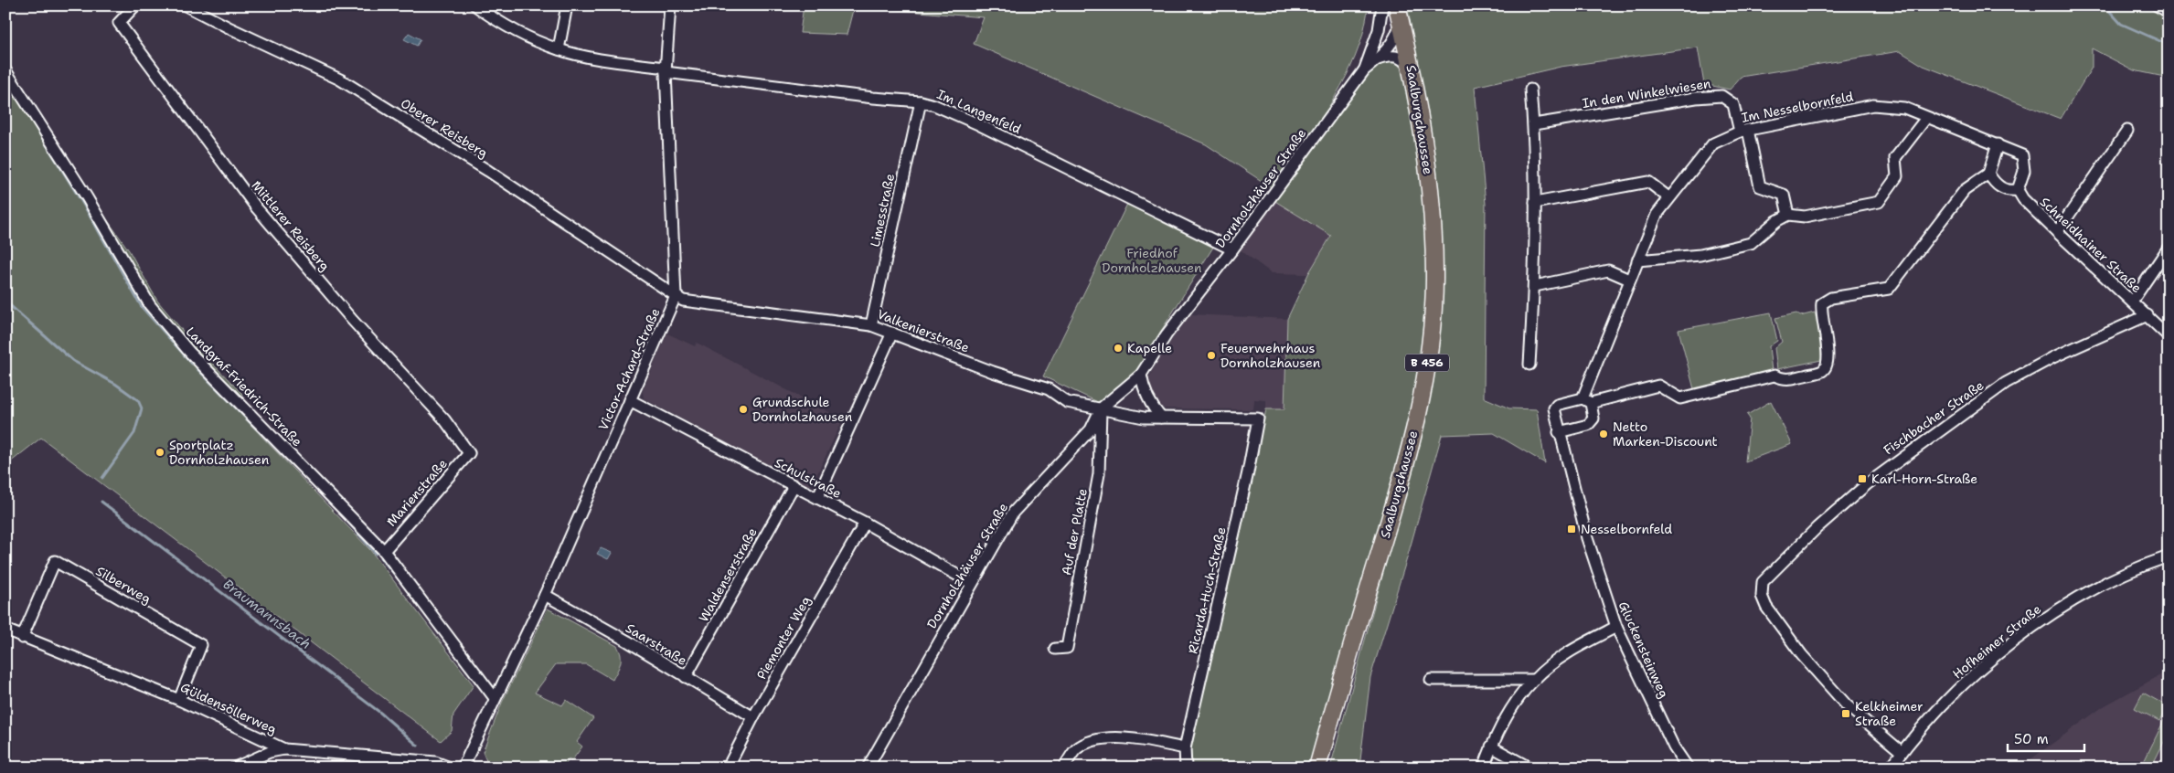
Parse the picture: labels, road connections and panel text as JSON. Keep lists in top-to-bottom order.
{
  "streets": {
    "main road": ["Saalburgchaussee", "B 456"],
    "street": [
      "In den Winkelwiesen",
      "Im Nesselbornfeld",
      "Im Langenfeld",
      "Oberer Reisberg",
      "Dornholzhäuser Straße",
      "Limesstraße",
      "Mittlerer Reisberg",
      "Schneidhainer Straße",
      "Valkenierstraße",
      "Victor-Achard-Straße",
      "Landgraf-Friedrich-Straße",
      "Fischbacher Straße",
      "Schulstraße",
      "Marienstraße",
      "Auf der Platte",
      "Waldenserstraße",
      "Silberweg",
      "Ricarda-Huch-Straße",
      "Piemonter Weg",
      "Hofheimer Straße",
      "Saarstraße",
      "Gluckensteinweg",
      "Güldensöllerweg"
    ]
  },
  "crossings": [
    ["In den Winkelwiesen", "Im Nesselbornfeld"],
    ["Im Nesselbornfeld", "Schneidhainer Straße"],
    ["Im Langenfeld", "Dornholzhäuser Straße"],
    ["Im Langenfeld", "Limesstraße"],
    ["Im Langenfeld", "Victor-Achard-Straße"],
    ["Saalburgchaussee", "Dornholzhäuser Straße"],
    ["Oberer Reisberg", "Valkenierstraße"],
    ["Oberer Reisberg", "Victor-Achard-Straße"],
    ["Dornholzhäuser Straße", "Valkenierstraße"],
    ["Dornholzhäuser Straße", "Schulstraße"],
    ["Dornholzhäuser Straße", "Auf der Platte"],
    ["Limesstraße", "Valkenierstraße"],
    ["Mittlerer Reisberg", "Marienstraße"],
    ["Schneidhainer Straße", "Fischbacher Straße"],
    ["Valkenierstraße", "Victor-Achard-Straße"],
    ["Valkenierstraße", "Auf der Platte"],
    ["Valkenierstraße", "Ricarda-Huch-Straße"],
    ["Victor-Achard-Straße", "Landgraf-Friedrich-Straße"],
    ["Victor-Achard-Straße", "Schulstraße"],
    ["Victor-Achard-Straße", "Saarstraße"],
    ["Landgraf-Friedrich-Straße", "Marienstraße"],
    ["Fischbacher Straße", "Hofheimer Straße"],
    ["Schulstraße", "Waldenserstraße"],
    ["Schulstraße", "Piemonter Weg"],
    ["Waldenserstraße", "Saarstraße"],
    ["Silberweg", "Güldensöllerweg"],
    ["Piemonter Weg", "Saarstraße"]
  ],
  "water": ["Braumannsbach"],
  "parks": ["Friedhof Dornholzhausen"],
  "places": {
    "other": [
      "Kapelle",
      "Feuerwehrhaus Dornholzhausen",
      "Grundschule Dornholzhausen",
      "Netto Marken-Discount",
      "Sportplatz Dornholzhausen"
    ],
    "transit": ["Karl-Horn-Straße", "Nesselbornfeld", "Kelkheimer Straße"]
  },
  "scale_bar": "50 m"
}
